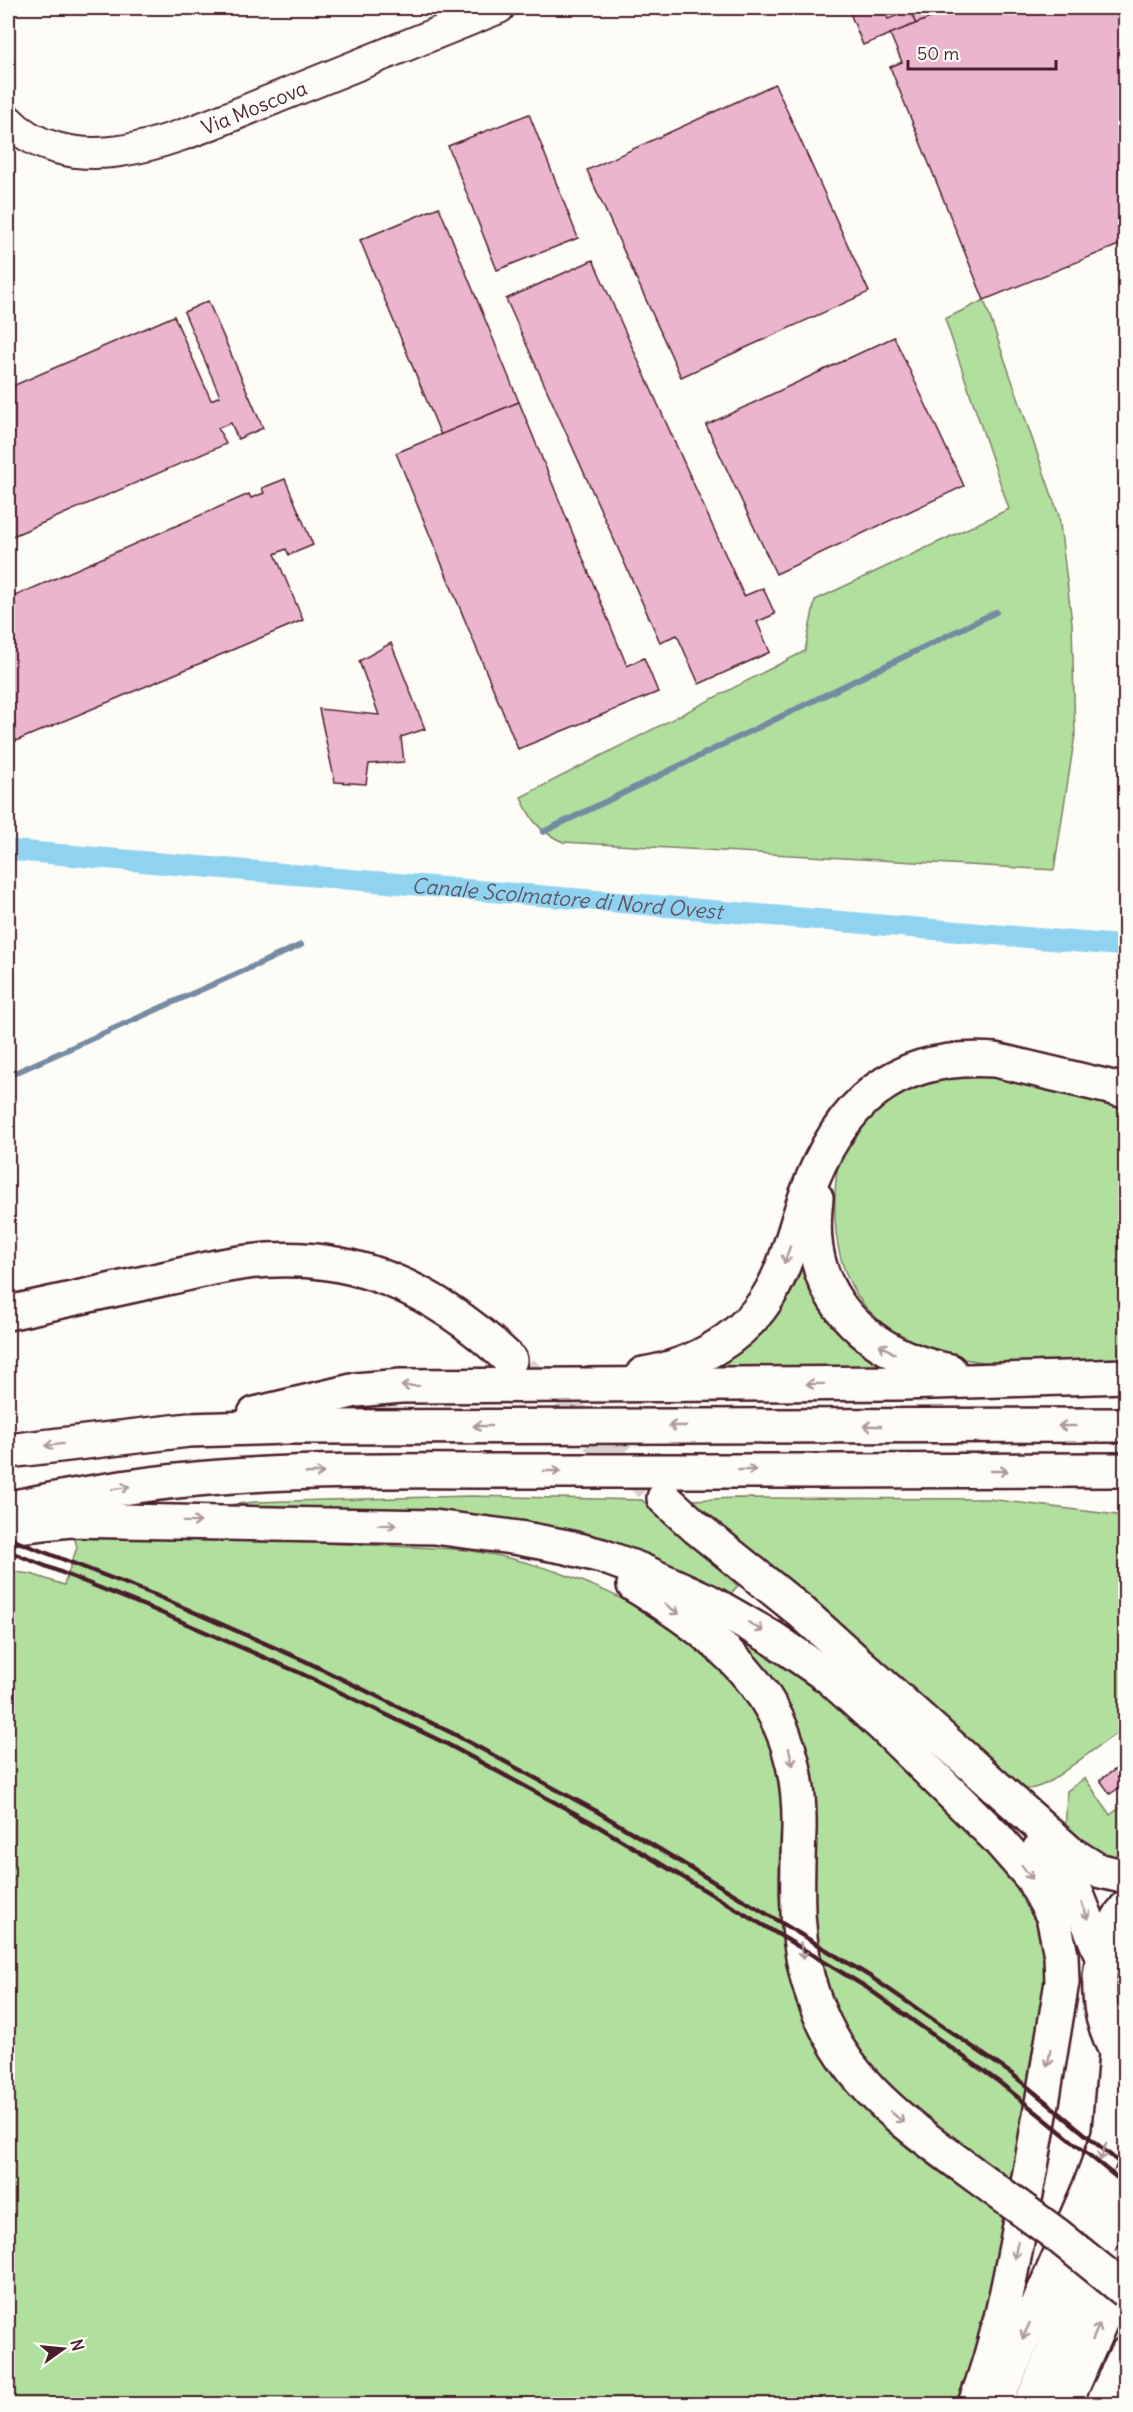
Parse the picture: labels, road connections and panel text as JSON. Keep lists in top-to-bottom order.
{
  "streets": {
    "street": ["Via Moscova"]
  },
  "water": ["Canale Scolmatore di Nord Ovest"],
  "scale_bar": "50 m",
  "north": "right"
}
